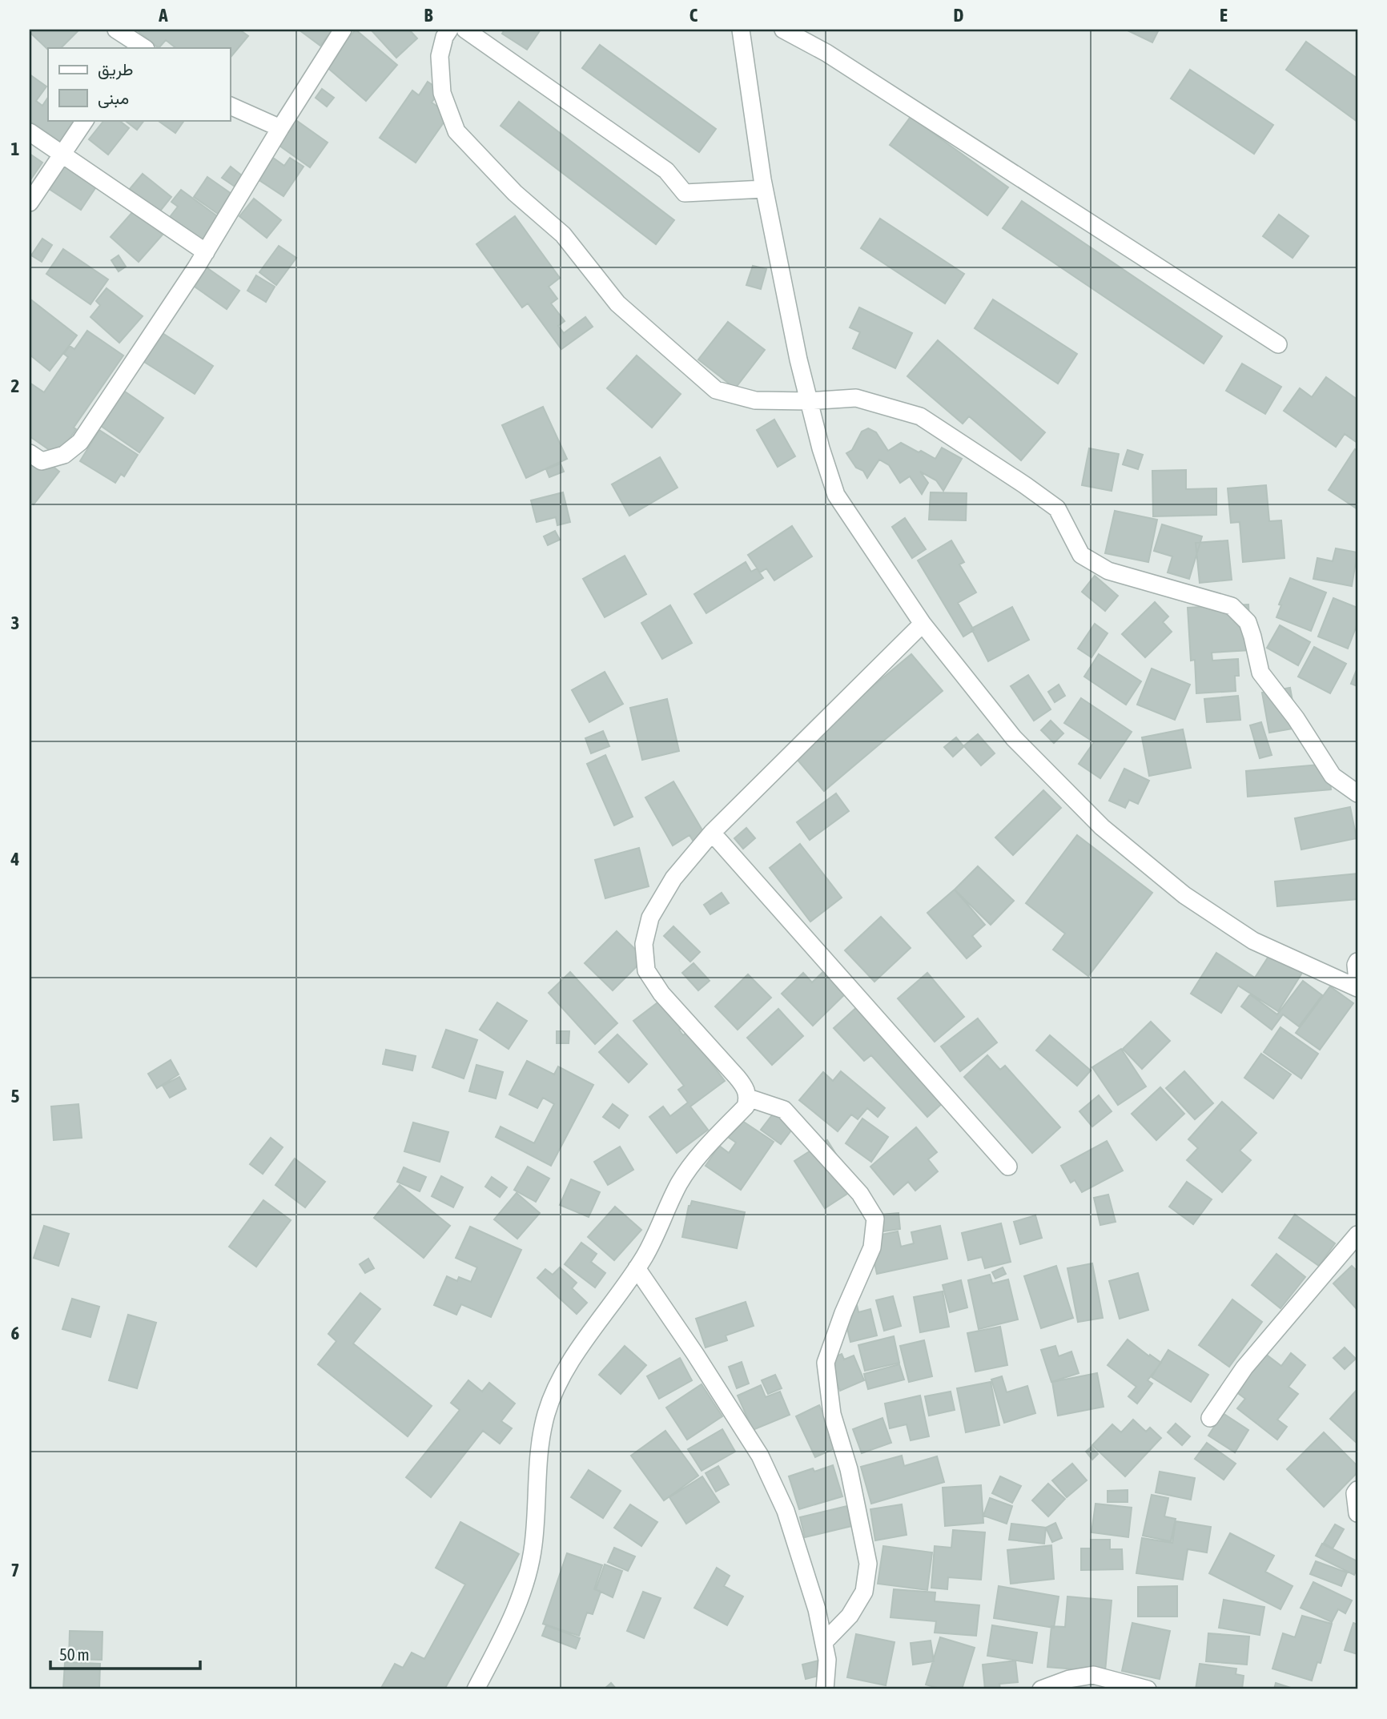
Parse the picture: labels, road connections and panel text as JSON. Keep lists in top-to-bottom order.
{
  "legend": ["طريق", "مبنى"],
  "scale_bar": "50 m",
  "grid": {
    "columns": [
      "A",
      "B",
      "C",
      "D",
      "E"
    ],
    "rows": [
      "1",
      "2",
      "3",
      "4",
      "5",
      "6",
      "7"
    ]
  }
}
